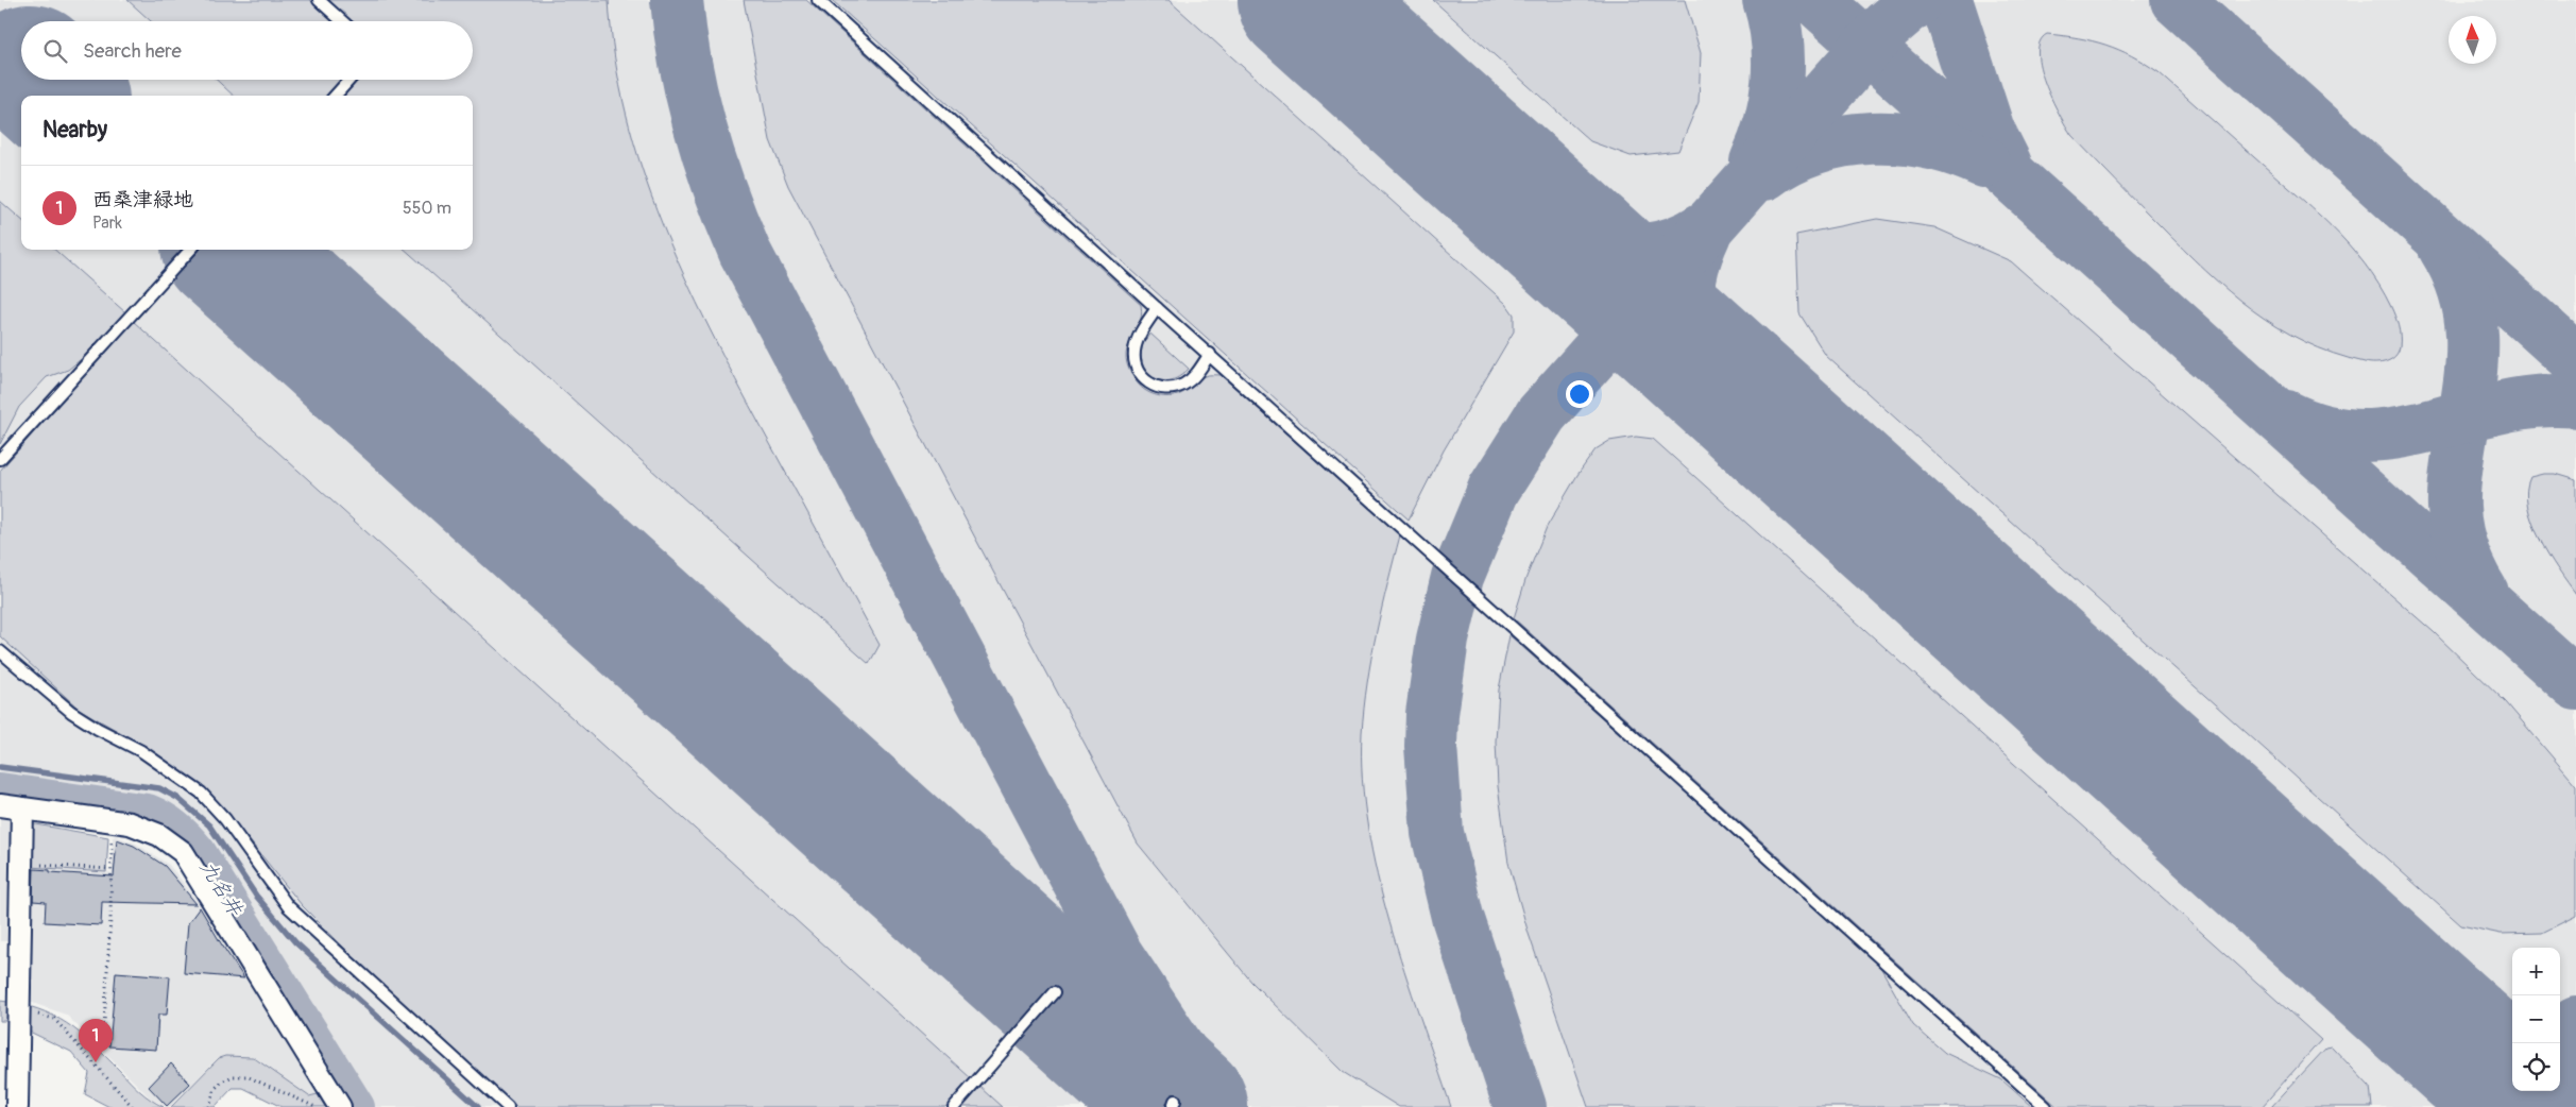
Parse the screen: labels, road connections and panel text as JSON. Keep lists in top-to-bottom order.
{
  "water": ["九名井"],
  "north": "top",
  "page": {
    "search": "Search here",
    "heading": "Nearby",
    "list": [
      {
        "mark": "1",
        "name": "西桑津緑地",
        "note": "Park",
        "value": "550 m"
      }
    ],
    "map_buttons": ["+", "−"],
    "pins": "1"
  }
}
